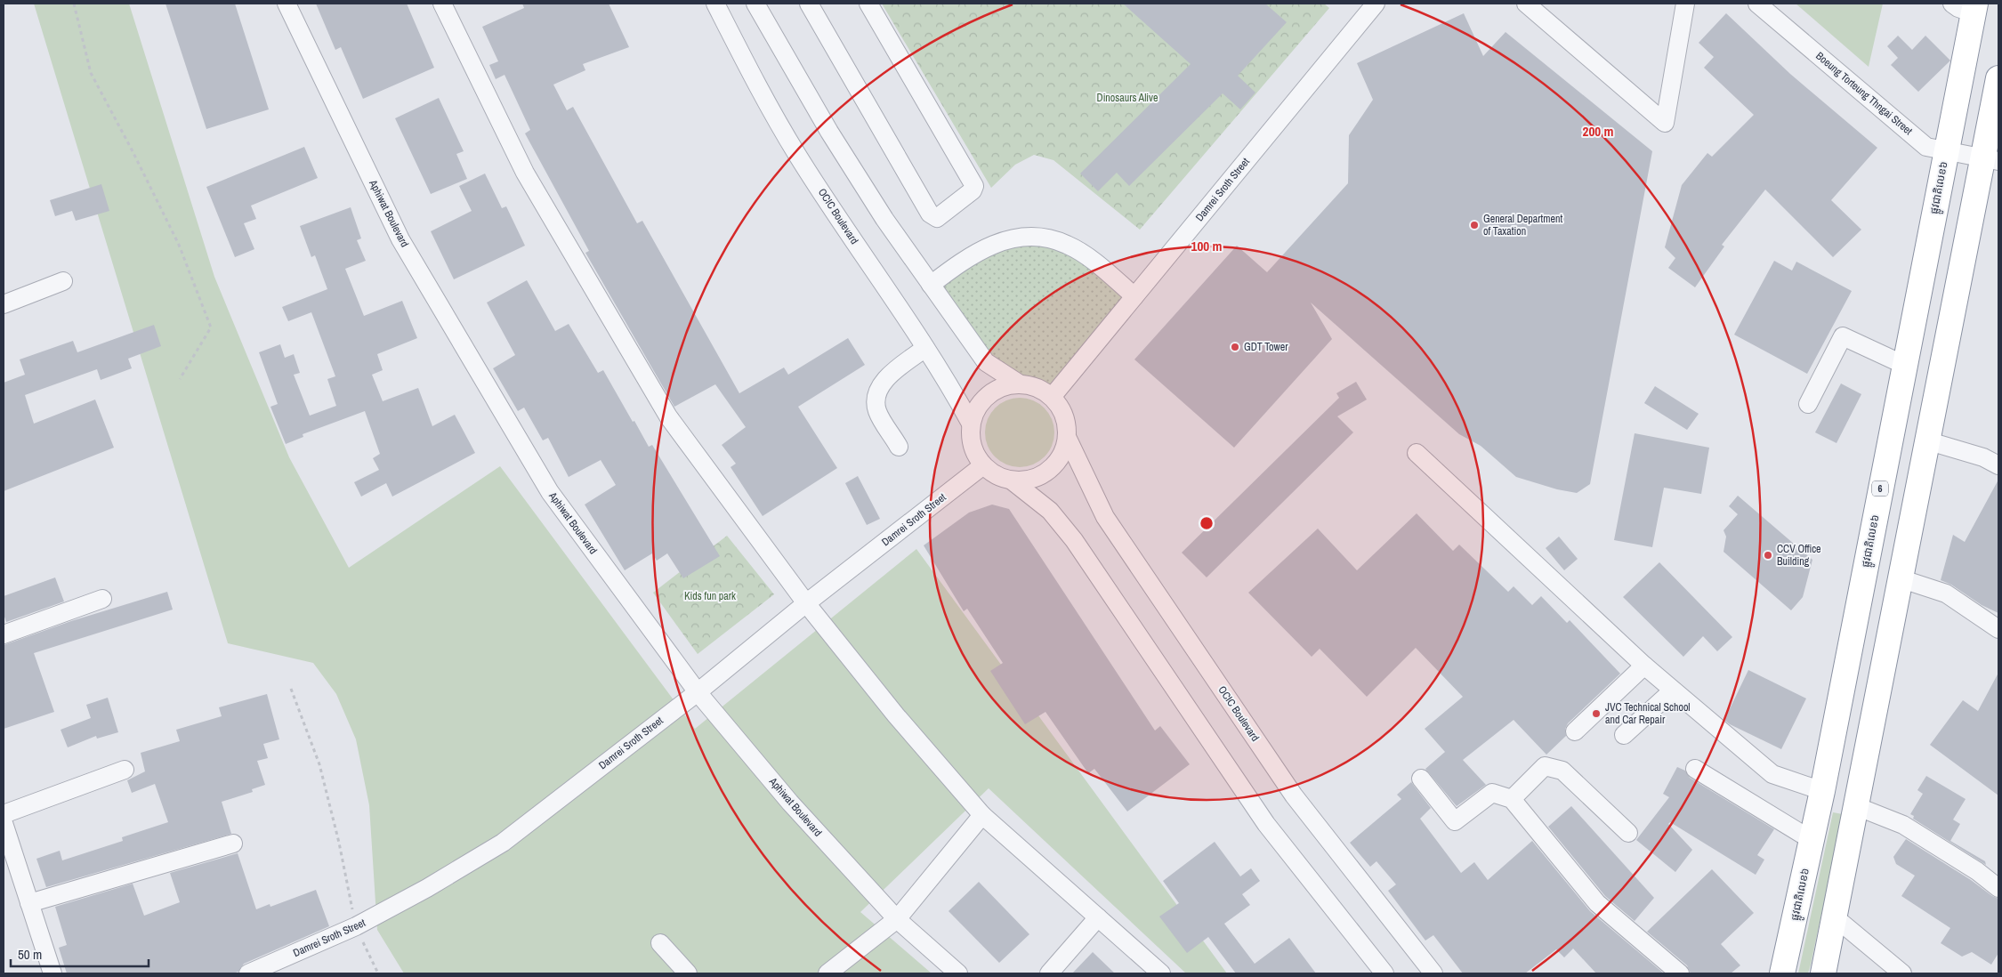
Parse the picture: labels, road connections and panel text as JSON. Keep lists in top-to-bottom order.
{
  "streets": {
    "highway": ["ផ្លូវជាតិលេខ៦", "6"],
    "street": [
      "Boeung Torteung Thngai Street",
      "Damrei Sroth Street",
      "Aphiwat Boulevard",
      "OCIC Boulevard"
    ]
  },
  "crossings": [
    ["Boeung Torteung Thngai Street", "ផ្លូវជាតិលេខ៦"],
    ["Damrei Sroth Street", "Aphiwat Boulevard"],
    ["Damrei Sroth Street", "OCIC Boulevard"]
  ],
  "parks": ["Dinosaurs Alive", "Kids fun park"],
  "places": [
    "General Department of Taxation",
    "GDT Tower",
    "CCV Office Building",
    "JVC Technical School and Car Repair"
  ],
  "scale_bar": "50 m",
  "rings": ["200 m", "100 m"]
}
